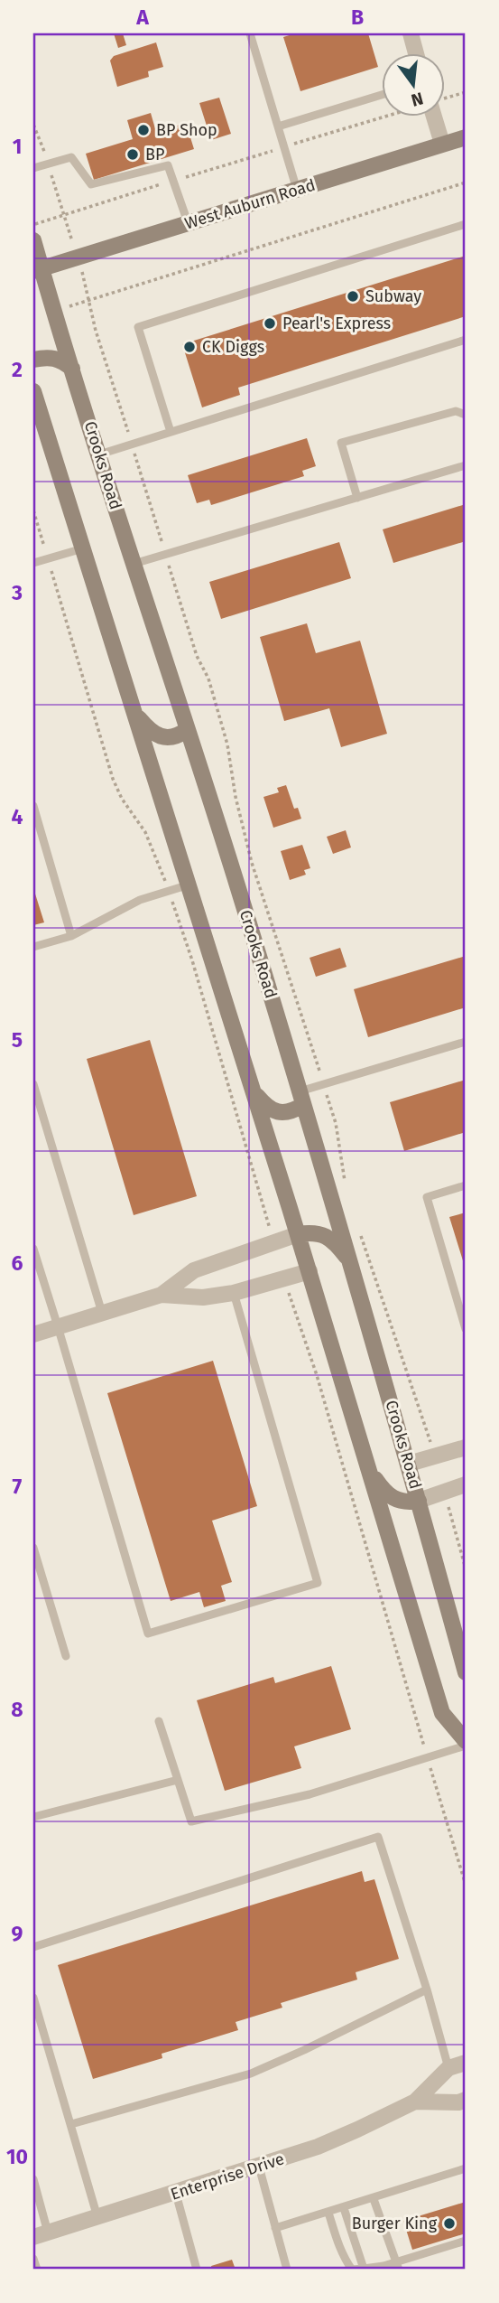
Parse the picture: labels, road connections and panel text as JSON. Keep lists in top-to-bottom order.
{
  "streets": {
    "main road": ["West Auburn Road", "Crooks Road"],
    "street": ["Enterprise Drive"]
  },
  "crossings": [
    ["West Auburn Road", "Crooks Road"]
  ],
  "places": [
    "BP Shop",
    "BP",
    "Subway",
    "Pearl's Express",
    "CK Diggs",
    "Burger King"
  ],
  "north": "bottom",
  "grid": {
    "columns": ["A", "B"],
    "rows": [
      "1",
      "2",
      "3",
      "4",
      "5",
      "6",
      "7",
      "8",
      "9",
      "10"
    ]
  }
}
